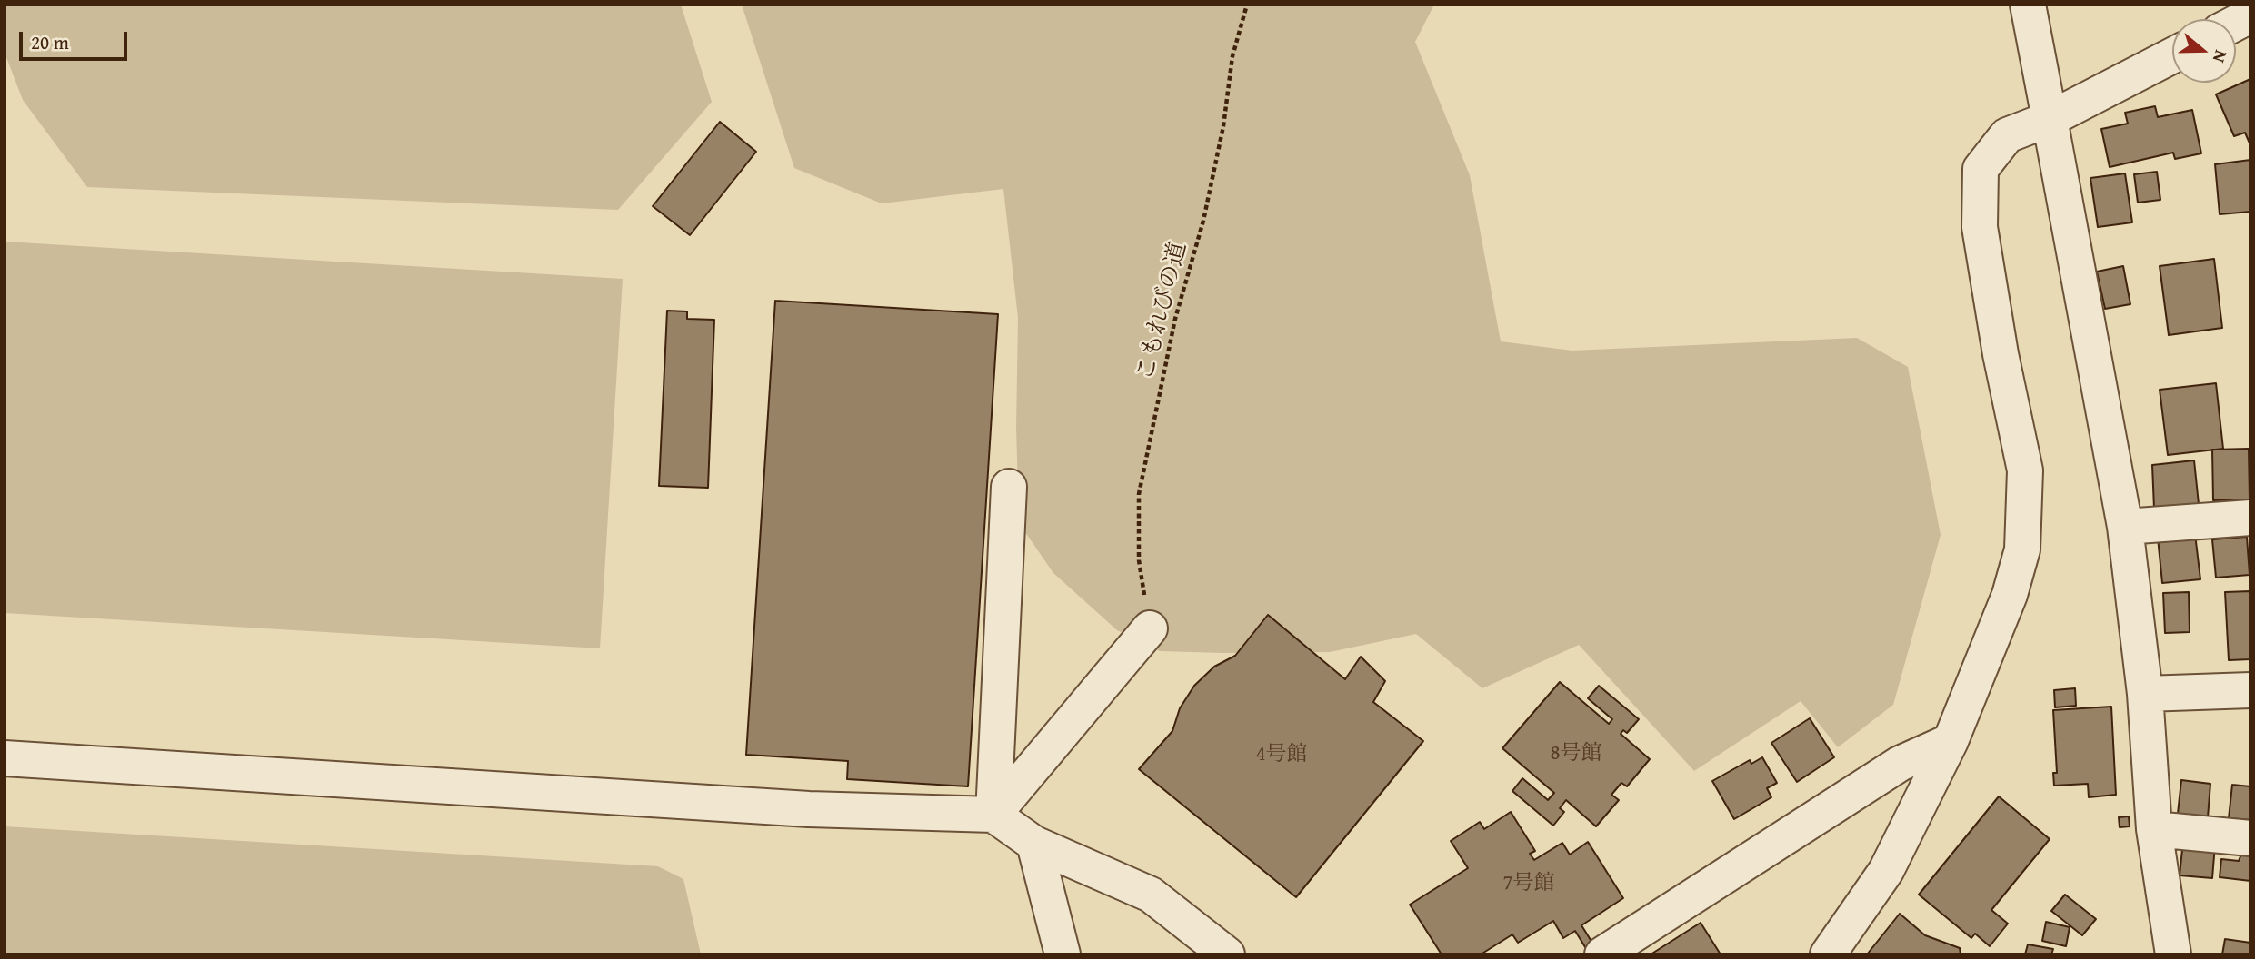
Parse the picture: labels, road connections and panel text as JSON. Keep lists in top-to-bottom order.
{
  "streets": {
    "path": ["こもれびの道"]
  },
  "house_numbers": ["8号館", "4号館", "7号館"],
  "scale_bar": "20 m",
  "north": "right"
}
